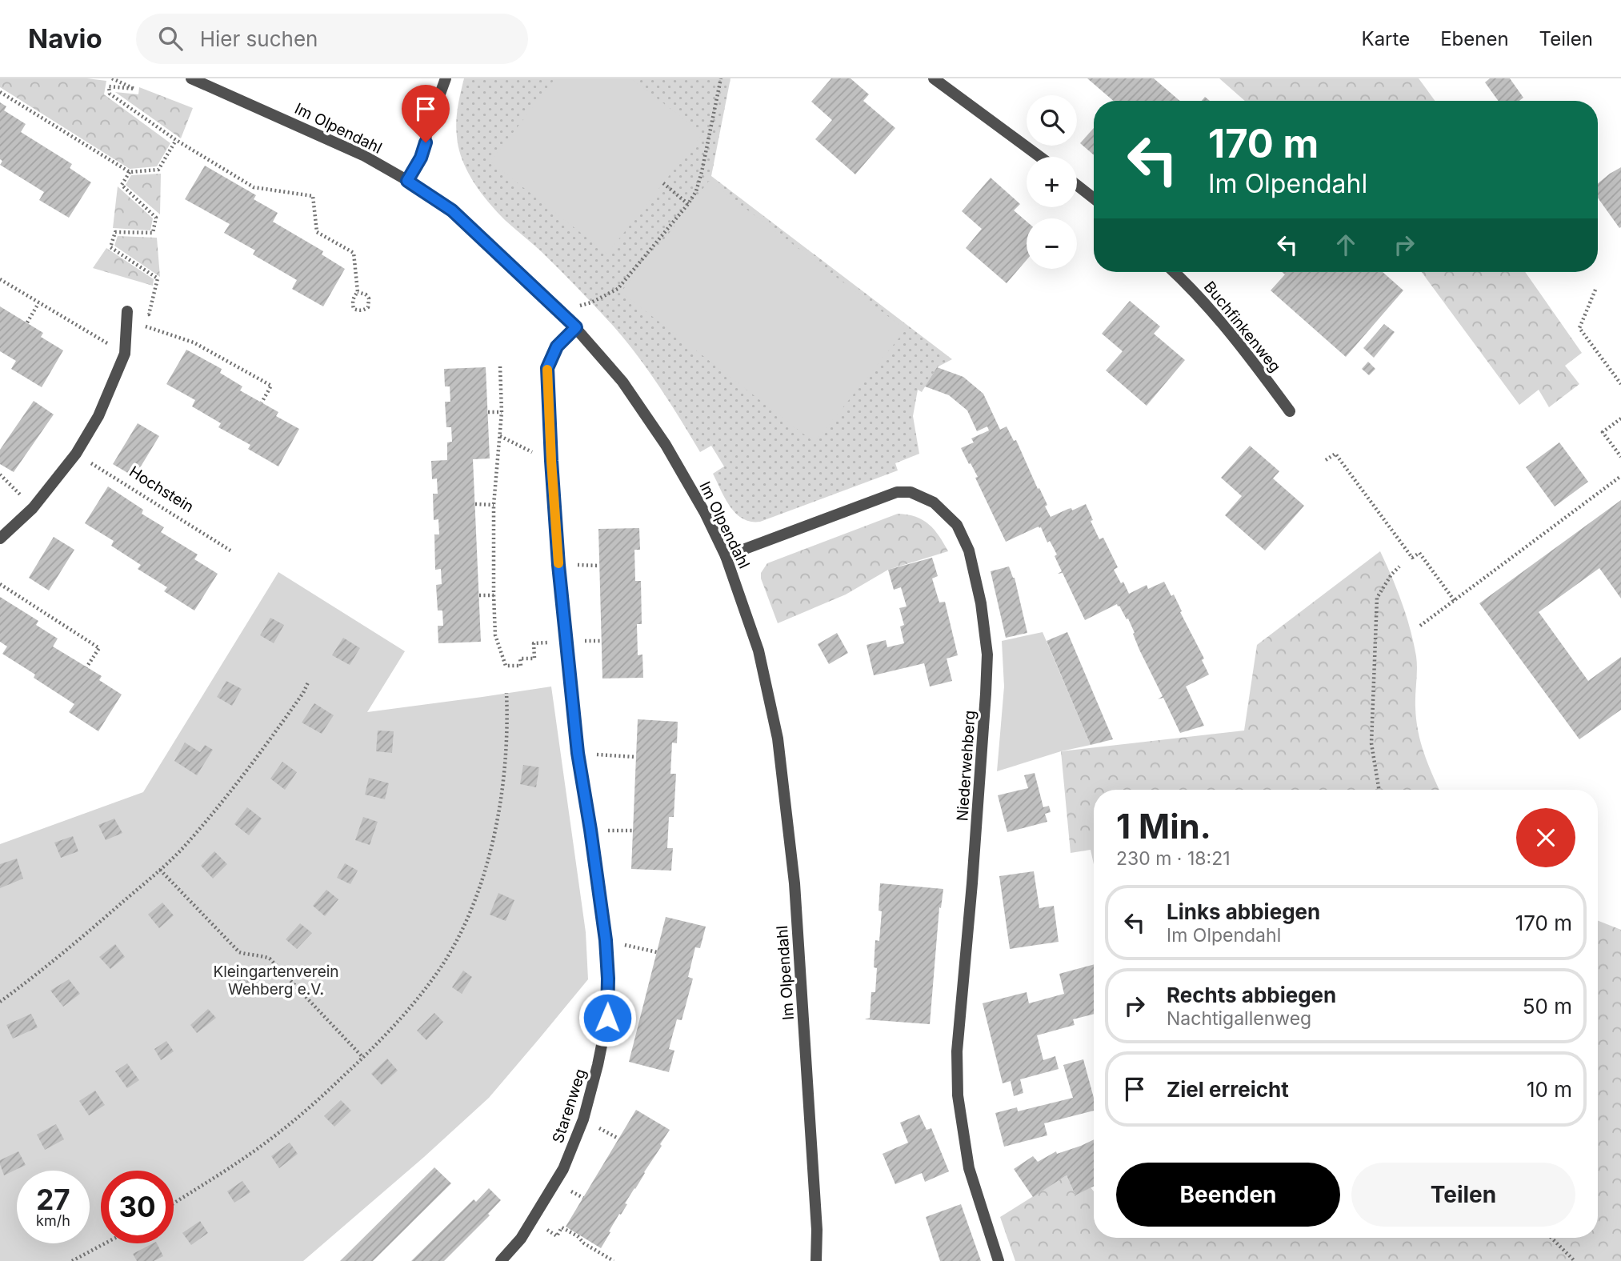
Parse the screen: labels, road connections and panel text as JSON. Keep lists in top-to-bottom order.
{
  "streets": {
    "street": [
      "Im Olpendahl",
      "Buchfinkenweg",
      "Niederwehberg",
      "Starenweg"
    ],
    "path": ["Hochstein"]
  },
  "crossings": [
    ["Im Olpendahl", "Niederwehberg"],
    ["Im Olpendahl", "Starenweg"]
  ],
  "parks": ["Kleingartenverein Wehberg e.V."],
  "page": {
    "header": "Navio",
    "search": "Hier suchen",
    "nav": ["Karte", "Ebenen", "Teilen"],
    "map_buttons": ["+", "−"],
    "turn": ["170 m", "Im Olpendahl"],
    "heading": ["1 Min.", "230 m · 18:21"],
    "list": [
      {
        "name": "Links abbiegen",
        "note": "Im Olpendahl",
        "value": "170 m"
      },
      {
        "name": "Rechts abbiegen",
        "note": "Nachtigallenweg",
        "value": "50 m"
      },
      {
        "name": "Ziel erreicht",
        "value": "10 m"
      }
    ],
    "buttons": ["Beenden", "Teilen"],
    "speed": "27 km/h",
    "limit": "30"
  }
}
